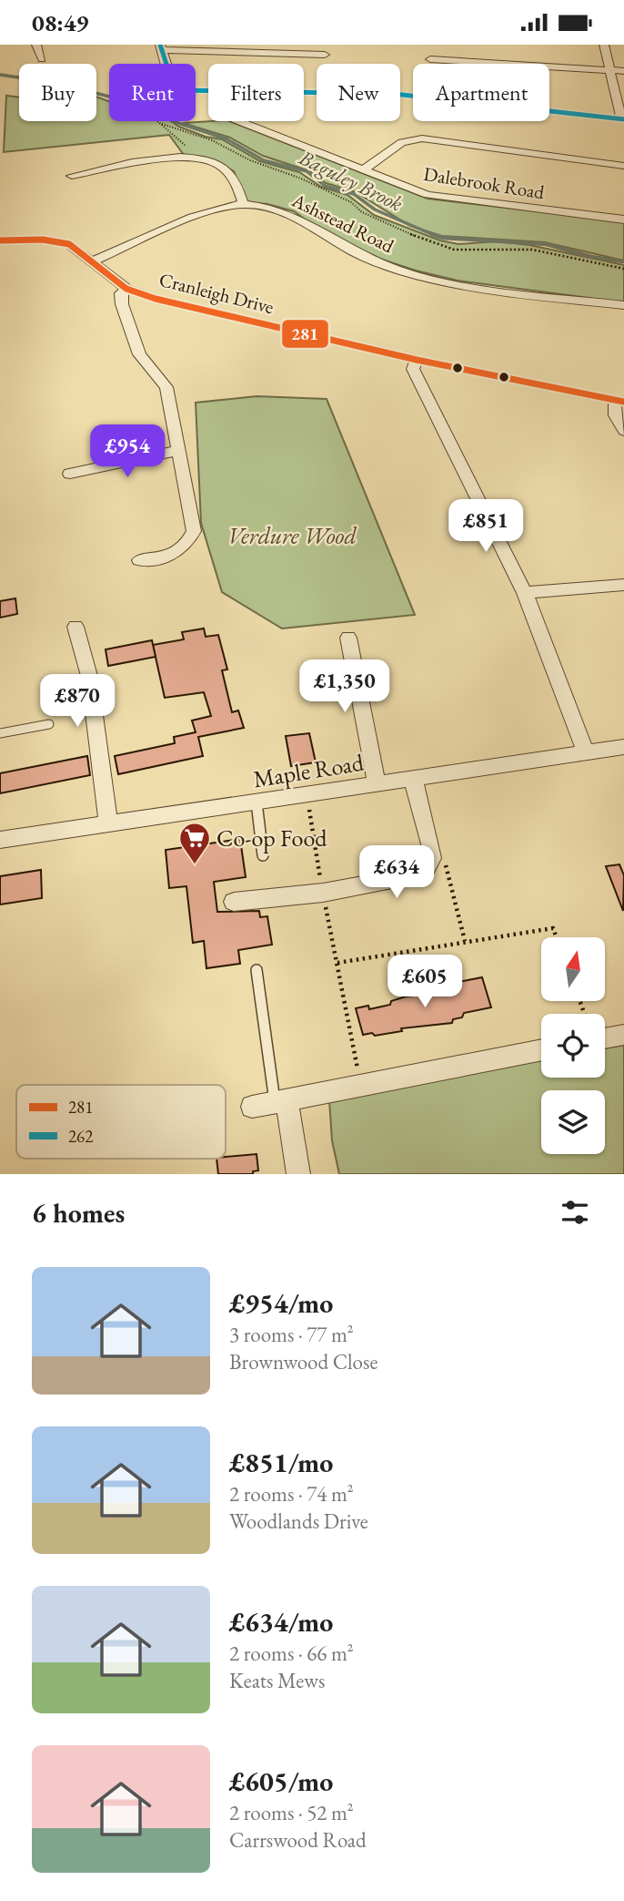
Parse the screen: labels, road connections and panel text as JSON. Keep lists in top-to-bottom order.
{
  "streets": {
    "street": [
      "Dalebrook Road",
      "Ashstead Road",
      "Cranleigh Drive",
      "Maple Road"
    ]
  },
  "crossings": [
    ["Ashstead Road", "Cranleigh Drive"]
  ],
  "water": ["Baguley Brook"],
  "parks": ["Verdure Wood"],
  "places": {
    "supermarket": ["Co-op Food"]
  },
  "lines": ["transit line 262", "transit line 281"],
  "legend": ["281", "262"],
  "north": "top",
  "page": {
    "status": "08:49",
    "chip": [
      "Buy",
      "Rent",
      "Filters",
      "New",
      "Apartment"
    ],
    "price": [
      "£954",
      "£851",
      "£1,350",
      "£870",
      "£634",
      "£605"
    ],
    "heading": "6 homes",
    "list": [
      {
        "name": "£954/mo",
        "note": "3 rooms · 77 m² · Brownwood Close"
      },
      {
        "name": "£851/mo",
        "note": "2 rooms · 74 m² · Woodlands Drive"
      },
      {
        "name": "£634/mo",
        "note": "2 rooms · 66 m² · Keats Mews"
      },
      {
        "name": "£605/mo",
        "note": "2 rooms · 52 m² · Carrswood Road"
      }
    ]
  }
}
